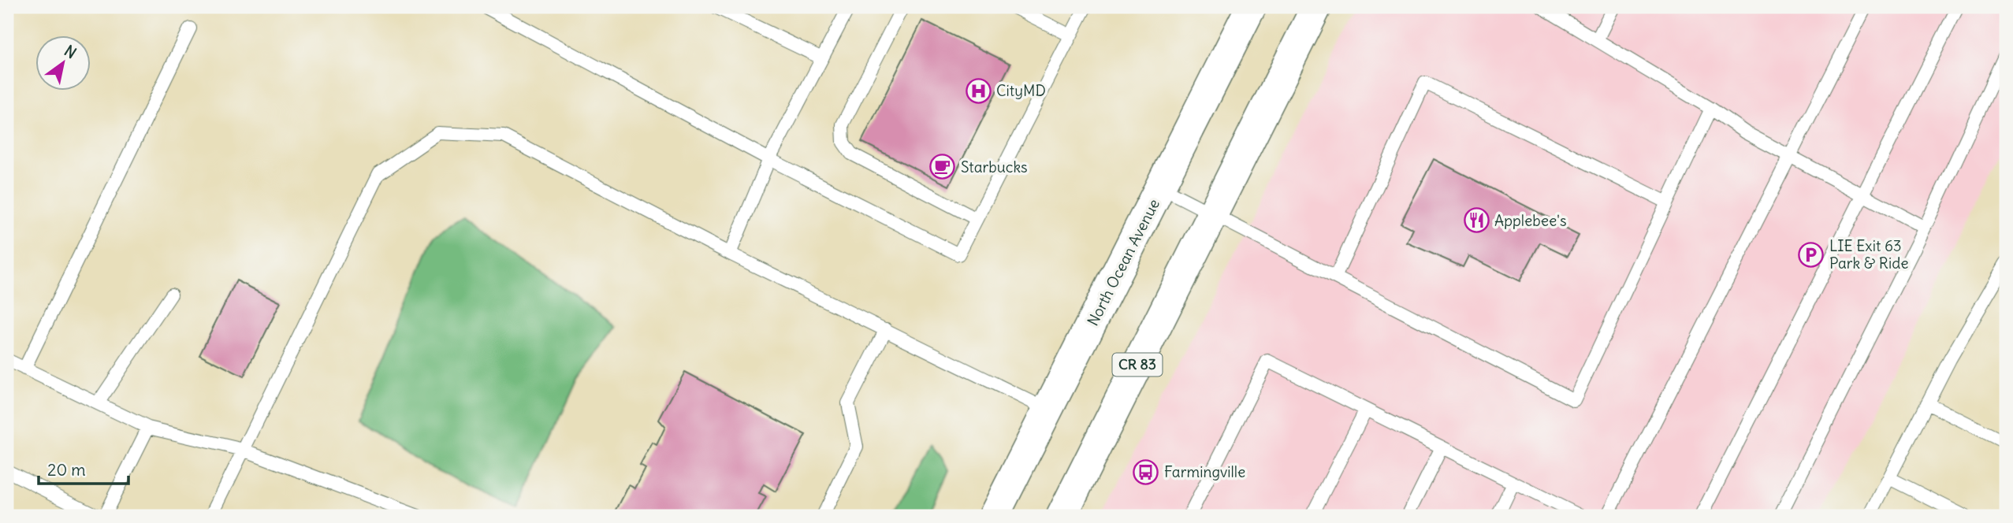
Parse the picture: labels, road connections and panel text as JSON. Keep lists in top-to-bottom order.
{
  "streets": {
    "highway": ["North Ocean Avenue", "CR 83"]
  },
  "places": {
    "hospital": ["CityMD"],
    "cafe": ["Starbucks"],
    "restaurant": ["Applebee's"],
    "parking": ["LIE Exit 63 Park & Ride"],
    "bus stop": ["Farmingville"]
  },
  "scale_bar": "20 m",
  "north": "top right"
}
